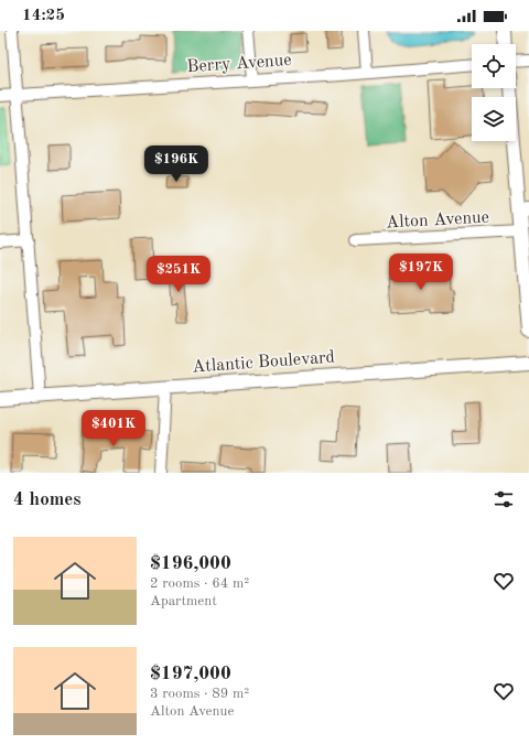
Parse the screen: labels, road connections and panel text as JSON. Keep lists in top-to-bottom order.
{
  "streets": {
    "main road": ["Atlantic Boulevard"],
    "street": ["Berry Avenue", "Alton Avenue"]
  },
  "page": {
    "status": "14:25",
    "price": [
      "$196K",
      "$197K",
      "$251K",
      "$401K"
    ],
    "heading": "4 homes",
    "list": [
      {
        "name": "$196,000",
        "note": "2 rooms · 64 m² · Apartment"
      },
      {
        "name": "$197,000",
        "note": "3 rooms · 89 m² · Alton Avenue"
      }
    ]
  }
}
